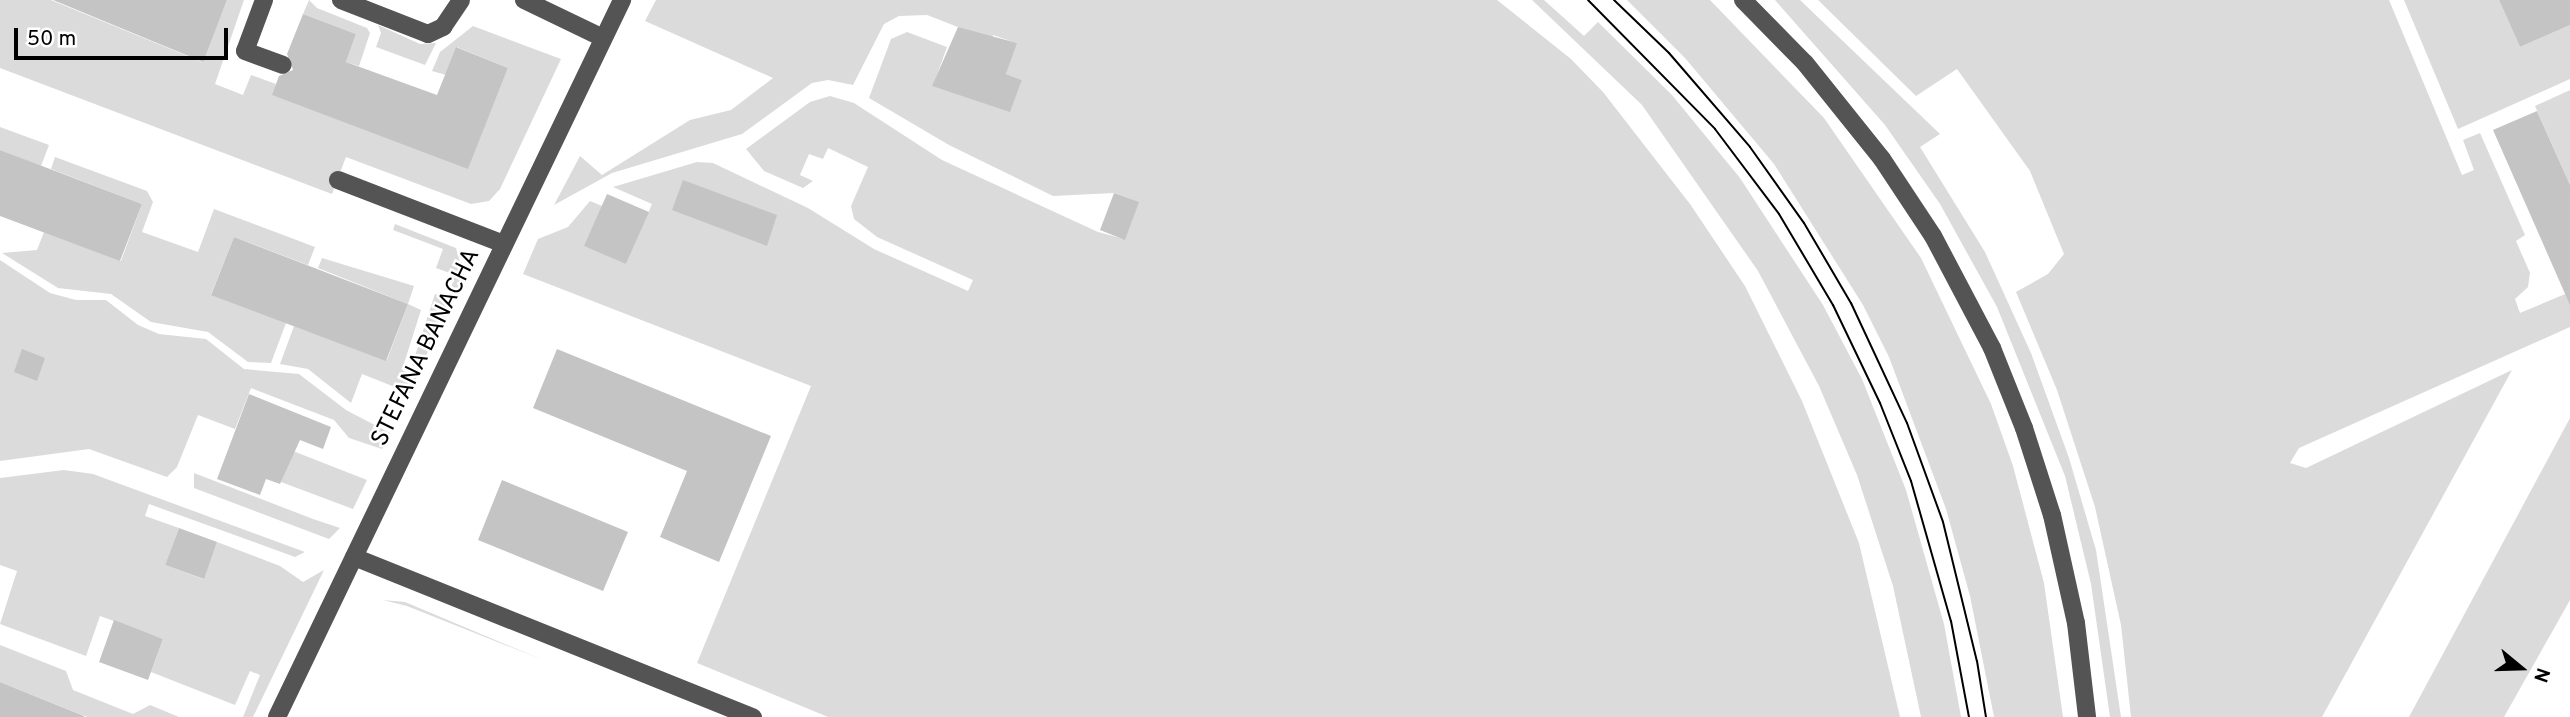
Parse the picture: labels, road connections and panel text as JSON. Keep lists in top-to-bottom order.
{
  "streets": {
    "street": ["STEFANA BANACHA"]
  },
  "scale_bar": "50 m",
  "north": "right"
}
